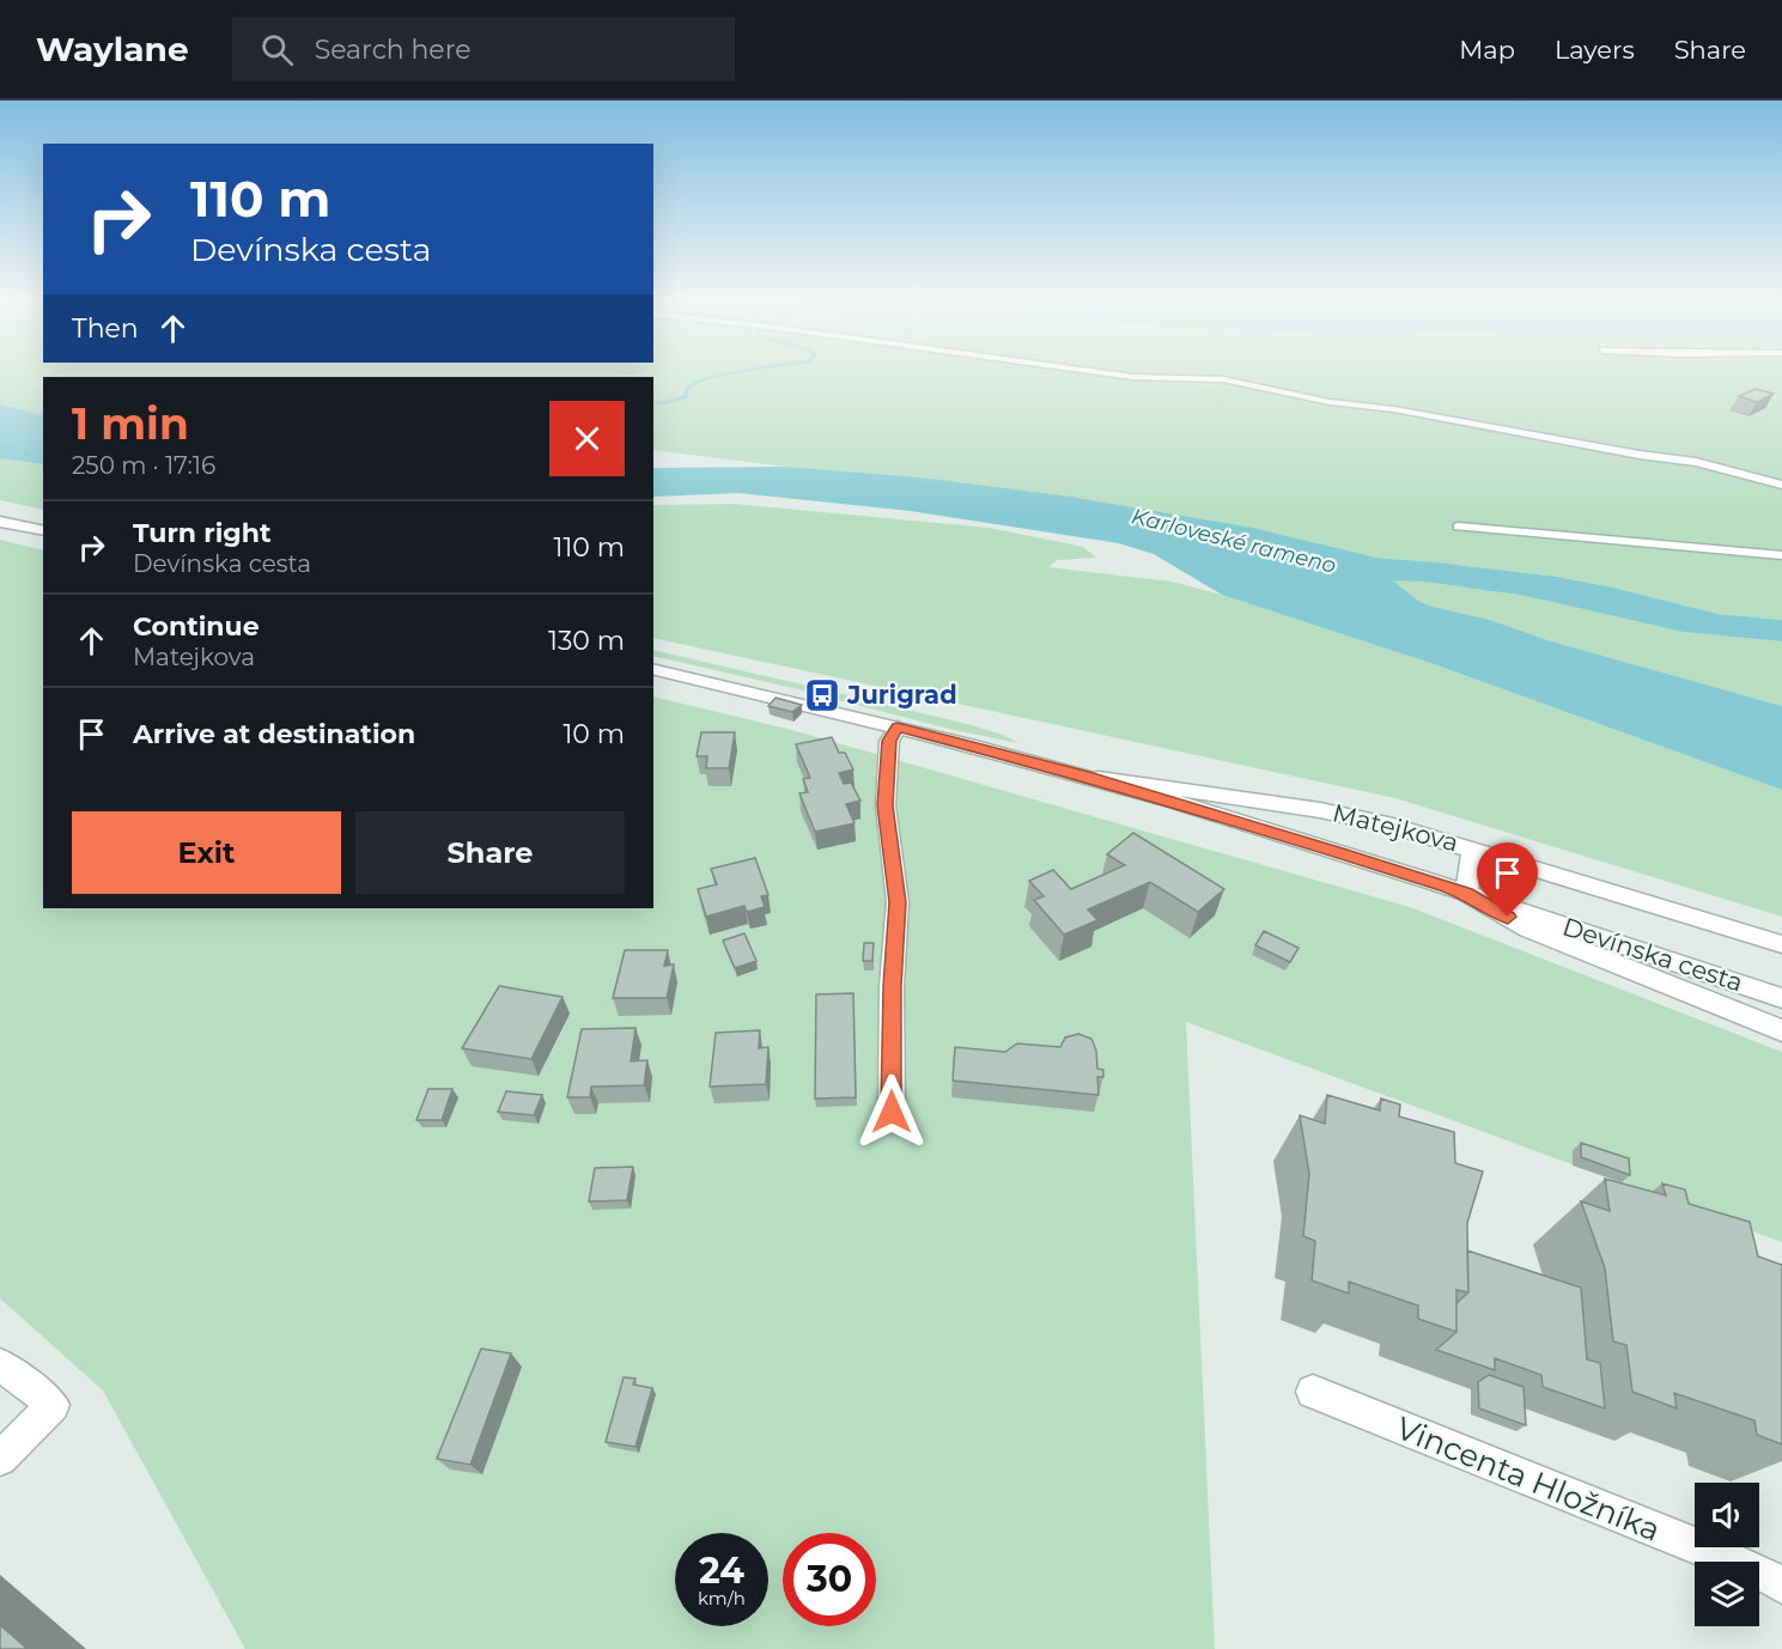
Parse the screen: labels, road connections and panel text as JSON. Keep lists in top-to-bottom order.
{
  "streets": {
    "street": ["Matejkova", "Devínska cesta", "Vincenta Hložníka"]
  },
  "crossings": [
    ["Matejkova", "Devínska cesta"]
  ],
  "water": ["Karloveské rameno"],
  "places": {
    "bus stop": ["Jurigrad"]
  },
  "page": {
    "header": "Waylane",
    "search": "Search here",
    "nav": ["Map", "Layers", "Share"],
    "turn": ["110 m", "Devínska cesta"],
    "then": "Then",
    "heading": ["1 min", "250 m · 17:16"],
    "list": [
      {
        "name": "Turn right",
        "note": "Devínska cesta",
        "value": "110 m"
      },
      {
        "name": "Continue",
        "note": "Matejkova",
        "value": "130 m"
      },
      {
        "name": "Arrive at destination",
        "value": "10 m"
      }
    ],
    "buttons": ["Exit", "Share"],
    "speed": "24 km/h",
    "limit": "30"
  }
}
